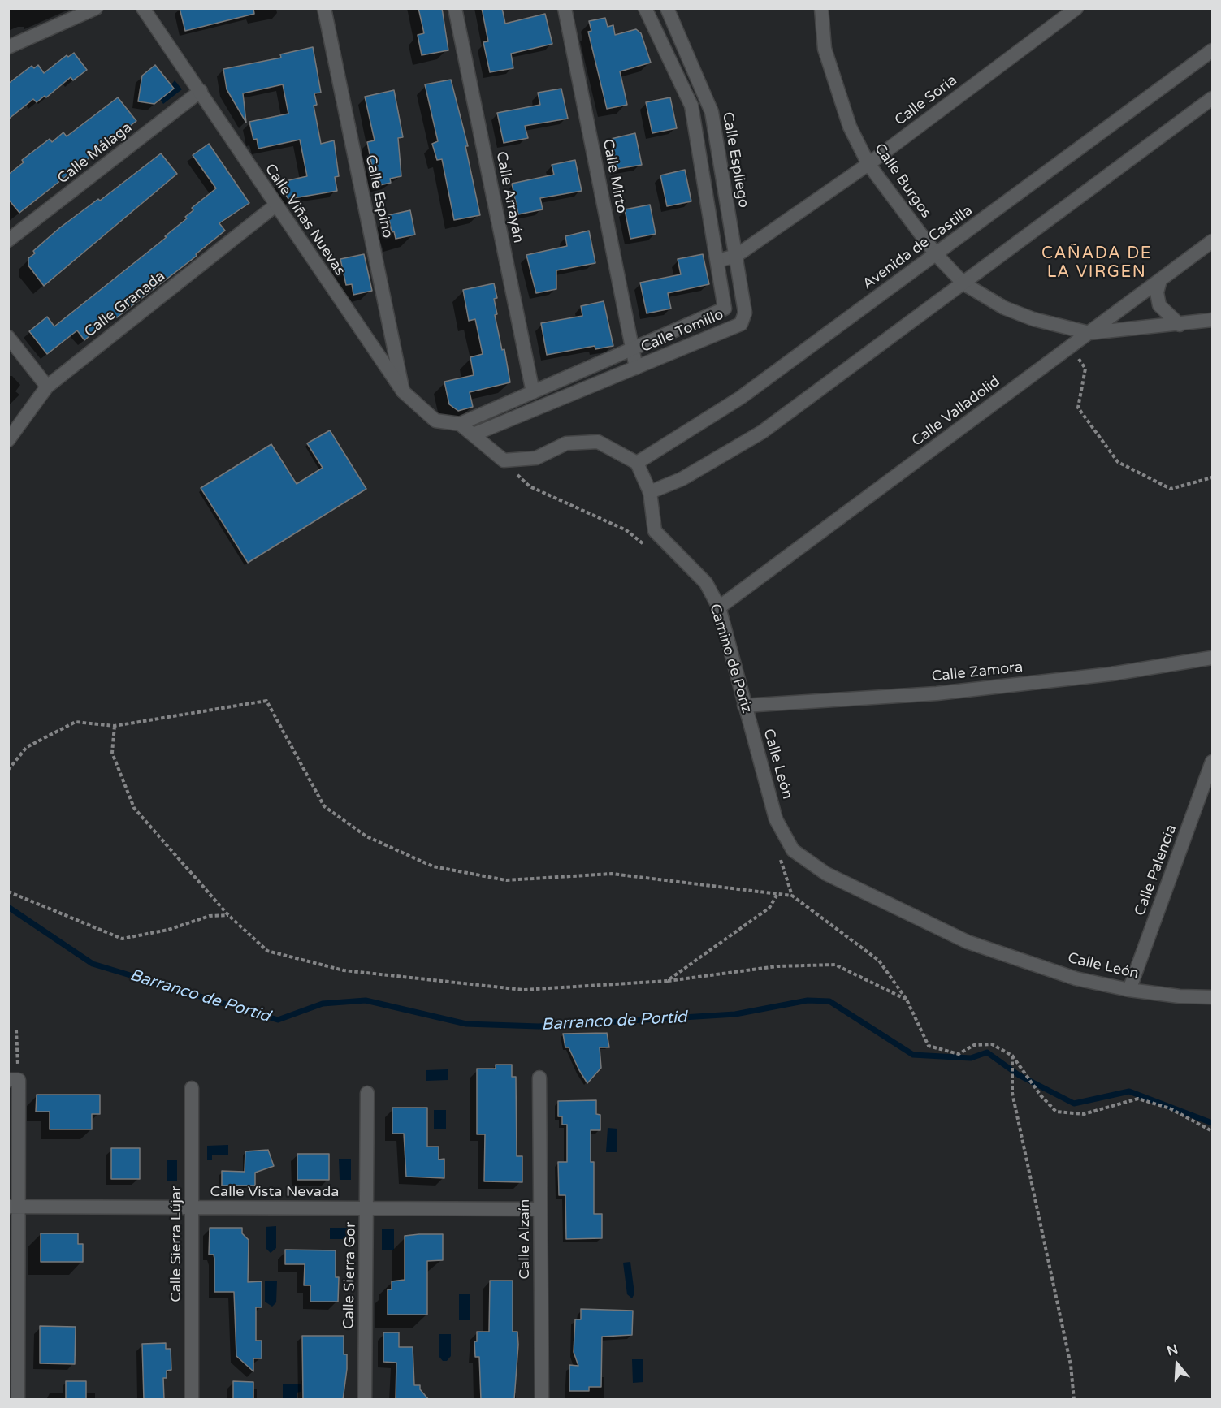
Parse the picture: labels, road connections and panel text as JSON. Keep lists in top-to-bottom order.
{
  "streets": {
    "street": [
      "Calle Soria",
      "Calle Málaga",
      "Calle Espliego",
      "Calle Mirto",
      "Calle Burgos",
      "Calle Espino",
      "Calle Arrayán",
      "Calle Viñas Nuevas",
      "Avenida de Castilla",
      "Calle Granada",
      "Calle Tomillo",
      "Calle Valladolid",
      "Calle Zamora",
      "Calle León",
      "Calle Palencia",
      "Calle Vista Nevada",
      "Calle Alzaín",
      "Calle Sierra Lújar",
      "Calle Sierra Gor"
    ]
  },
  "crossings": [
    ["Calle Soria", "Calle Espliego"],
    ["Calle Soria", "Calle Burgos"],
    ["Calle Soria", "Calle Tomillo"],
    ["Calle Málaga", "Calle Viñas Nuevas"],
    ["Calle Espliego", "Calle Tomillo"],
    ["Calle Mirto", "Calle Tomillo"],
    ["Calle Burgos", "Avenida de Castilla"],
    ["Calle Burgos", "Calle Valladolid"],
    ["Calle Espino", "Calle Viñas Nuevas"],
    ["Calle Arrayán", "Calle Tomillo"],
    ["Calle Viñas Nuevas", "Calle Granada"],
    ["Calle Viñas Nuevas", "Calle Tomillo"],
    ["Avenida de Castilla", "Calle León"],
    ["Calle Valladolid", "Calle León"],
    ["Calle Zamora", "Calle León"],
    ["Calle León", "Calle Palencia"],
    ["Calle Vista Nevada", "Calle Alzaín"],
    ["Calle Vista Nevada", "Calle Sierra Lújar"],
    ["Calle Vista Nevada", "Calle Sierra Gor"]
  ],
  "districts": ["CAÑADA DE LA VIRGEN"],
  "water": ["Barranco de Portid"],
  "north": "top"
}
